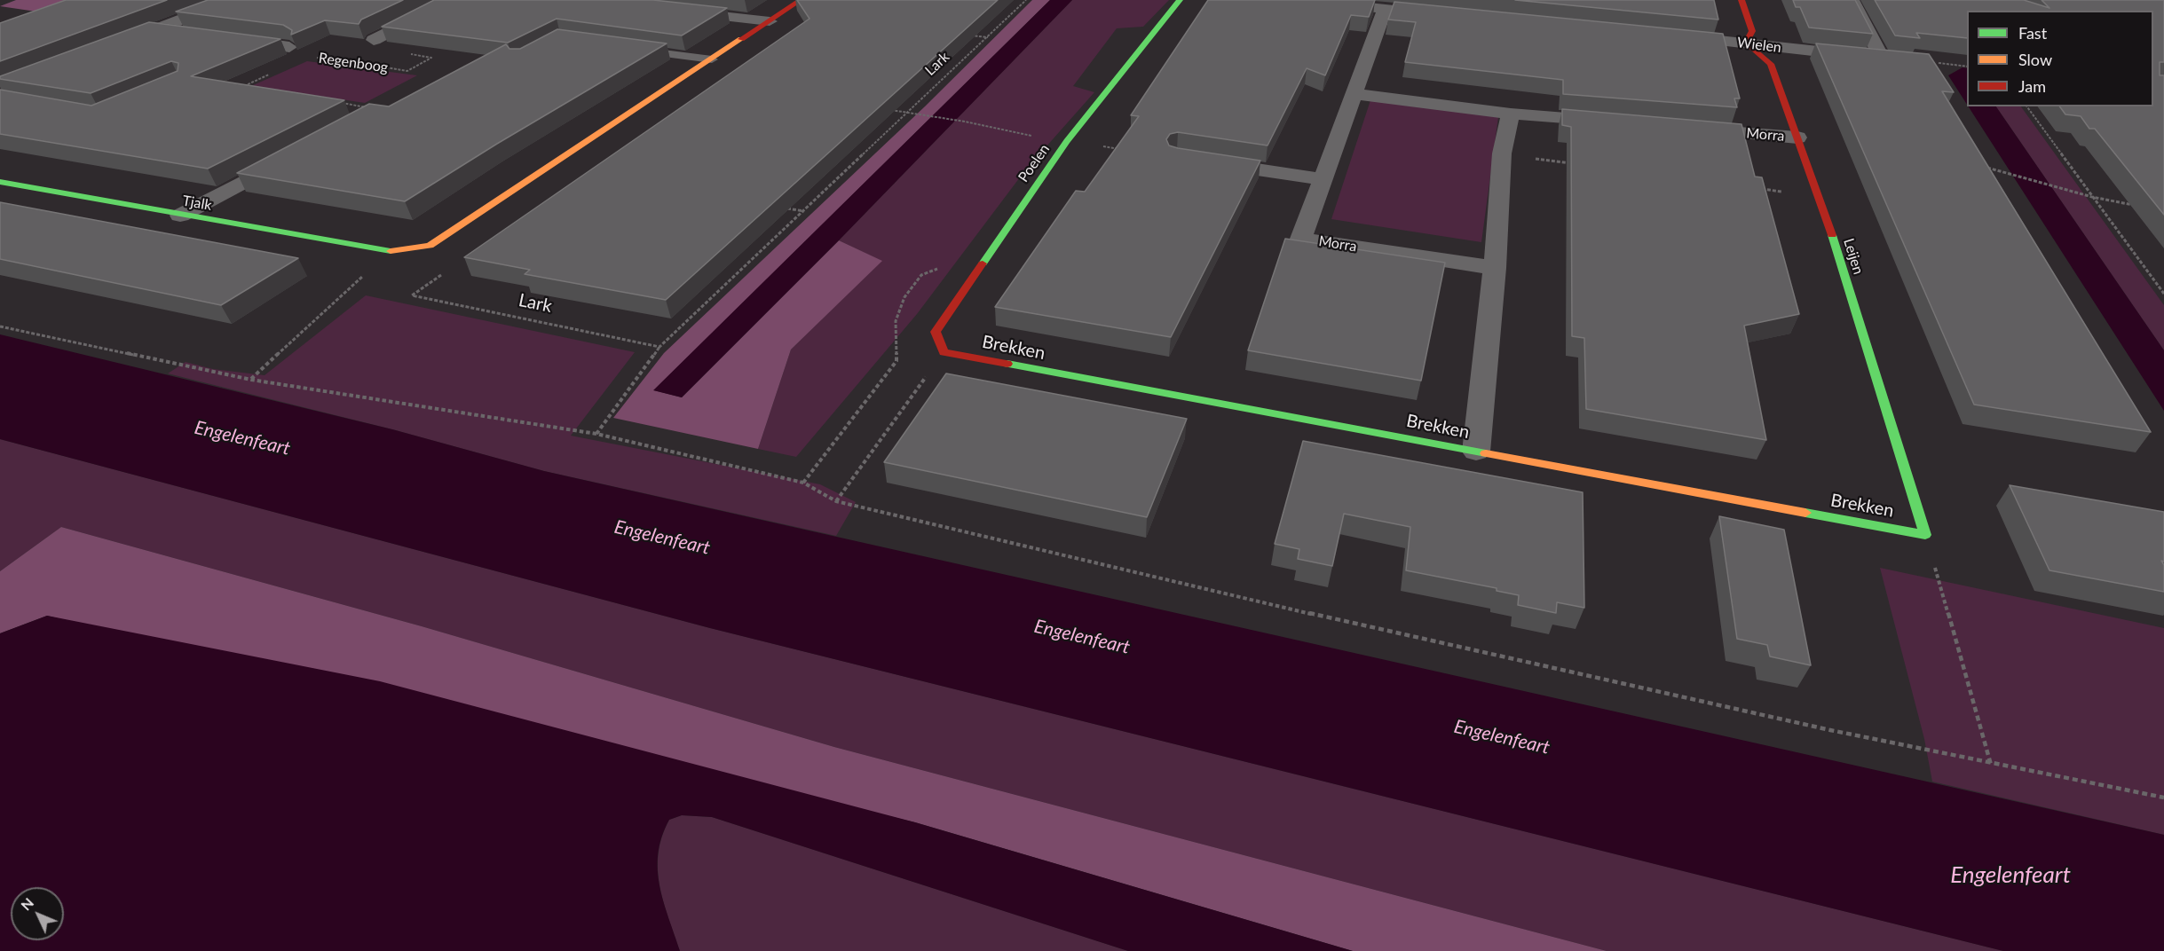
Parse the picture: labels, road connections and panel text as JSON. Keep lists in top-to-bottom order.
{
  "streets": {
    "street": [
      "Wielen",
      "Regenboog",
      "Morra",
      "Poelen",
      "Tjalk",
      "Leijen",
      "Brekken"
    ],
    "path": ["Lark"]
  },
  "crossings": [
    ["Wielen", "Leijen"],
    ["Morra", "Leijen"],
    ["Poelen", "Brekken"],
    ["Leijen", "Brekken"]
  ],
  "water": ["Engelenfeart"],
  "legend": ["Fast", "Slow", "Jam"],
  "north": "top left"
}
